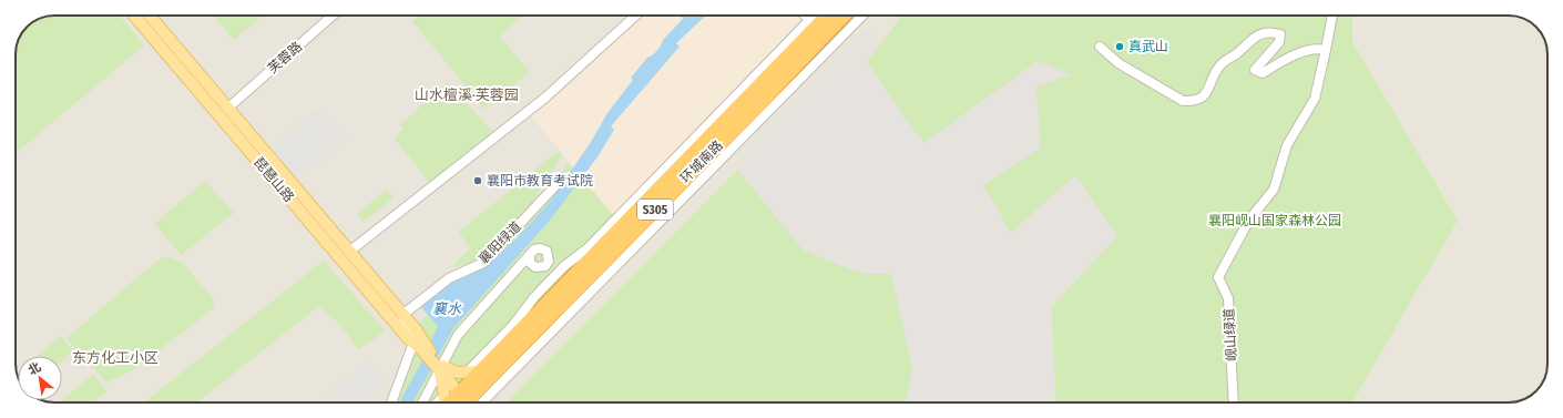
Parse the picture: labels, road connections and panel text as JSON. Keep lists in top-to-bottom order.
{
  "streets": {
    "highway": ["环城南路", "S305"],
    "main road": ["琵琶山路"],
    "street": ["芙蓉路", "襄阳绿道", "岘山绿道"]
  },
  "crossings": [
    ["芙蓉路", "琵琶山路"],
    ["琵琶山路", "襄阳绿道"]
  ],
  "districts": ["山水檀溪·芙蓉园", "东方化工小区"],
  "water": ["襄水"],
  "parks": ["襄阳岘山国家森林公园"],
  "places": ["真武山", "襄阳市教育考试院"],
  "north": "top left"
}
